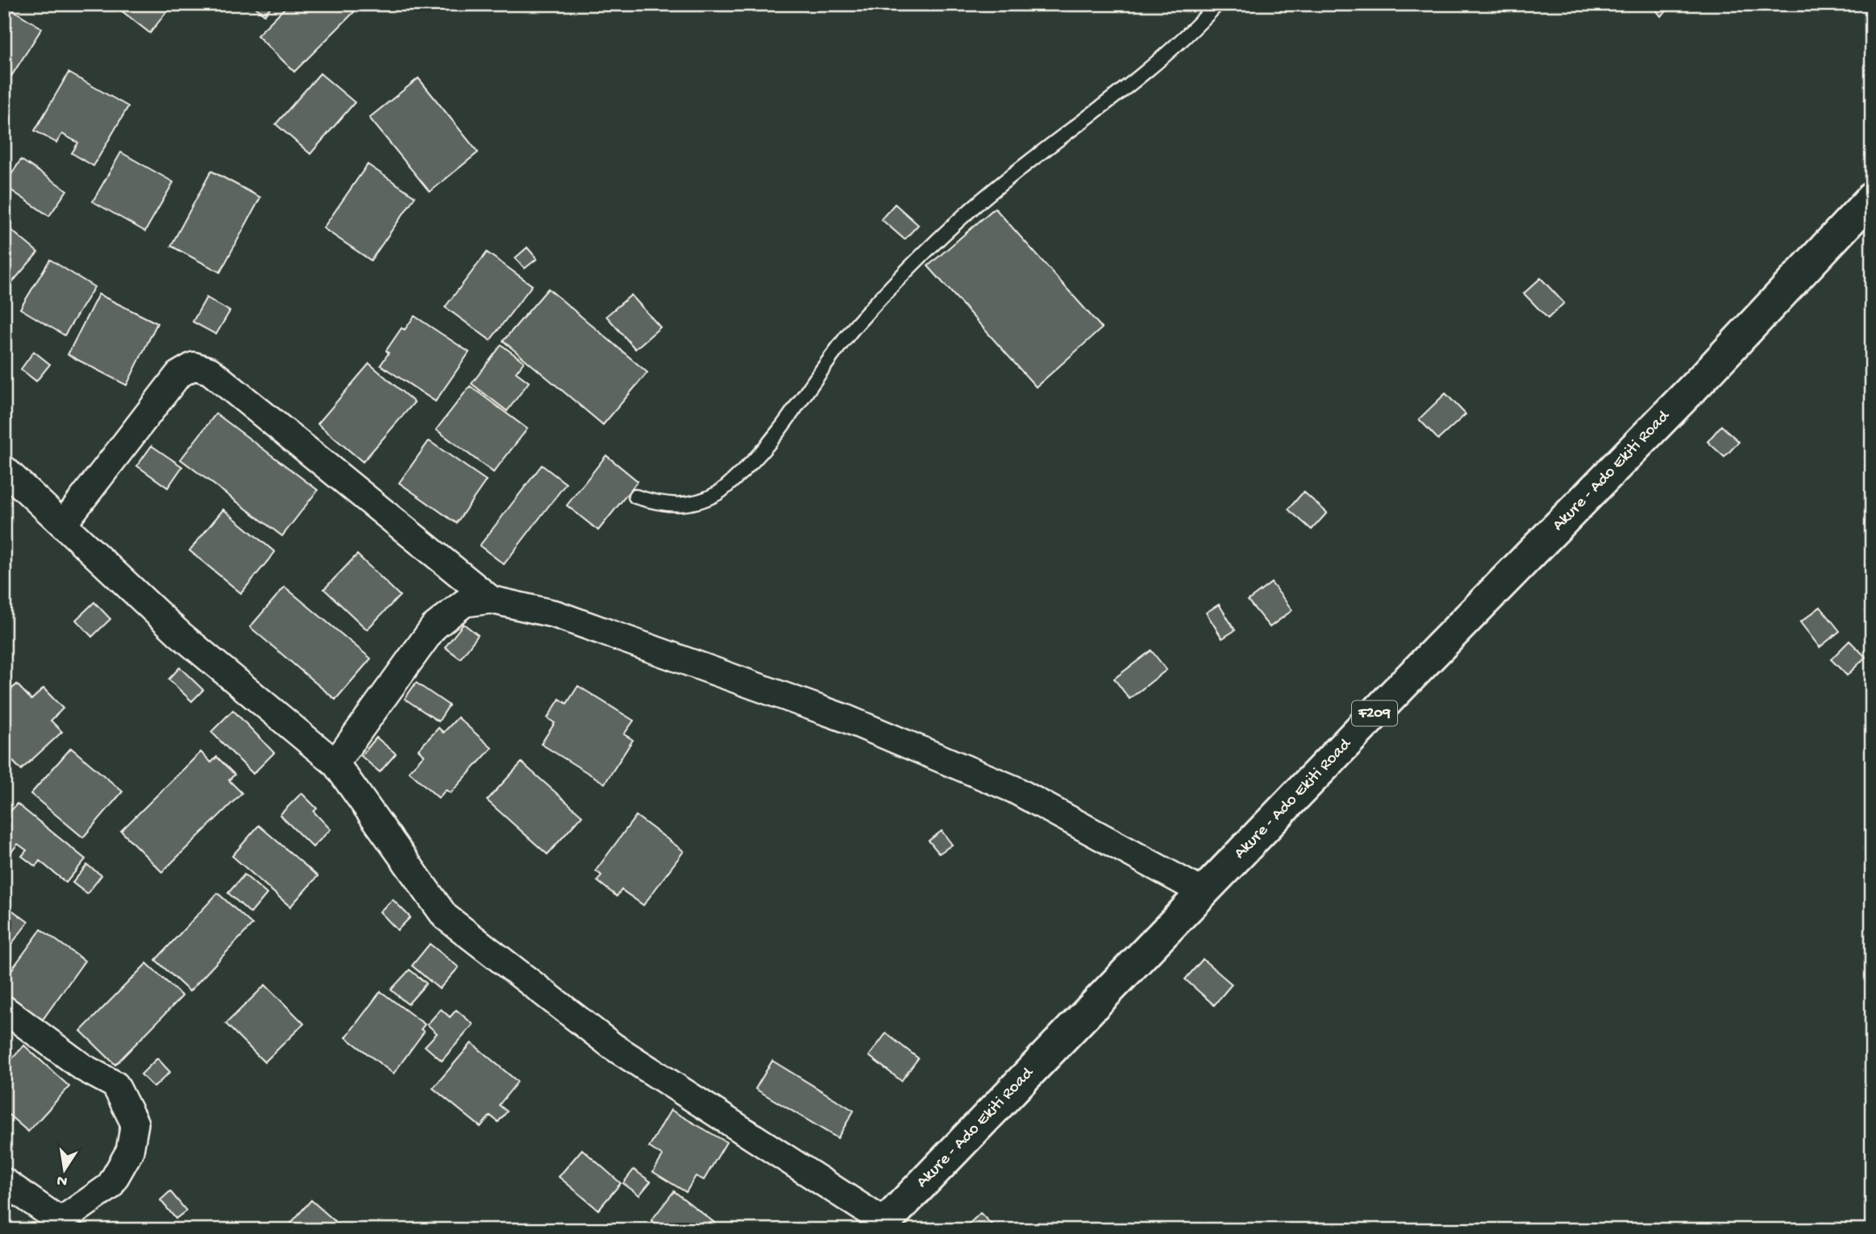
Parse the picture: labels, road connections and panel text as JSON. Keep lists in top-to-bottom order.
{
  "streets": {
    "main road": ["Akure - Ado Ekiti Road", "F209"]
  },
  "north": "bottom"
}
